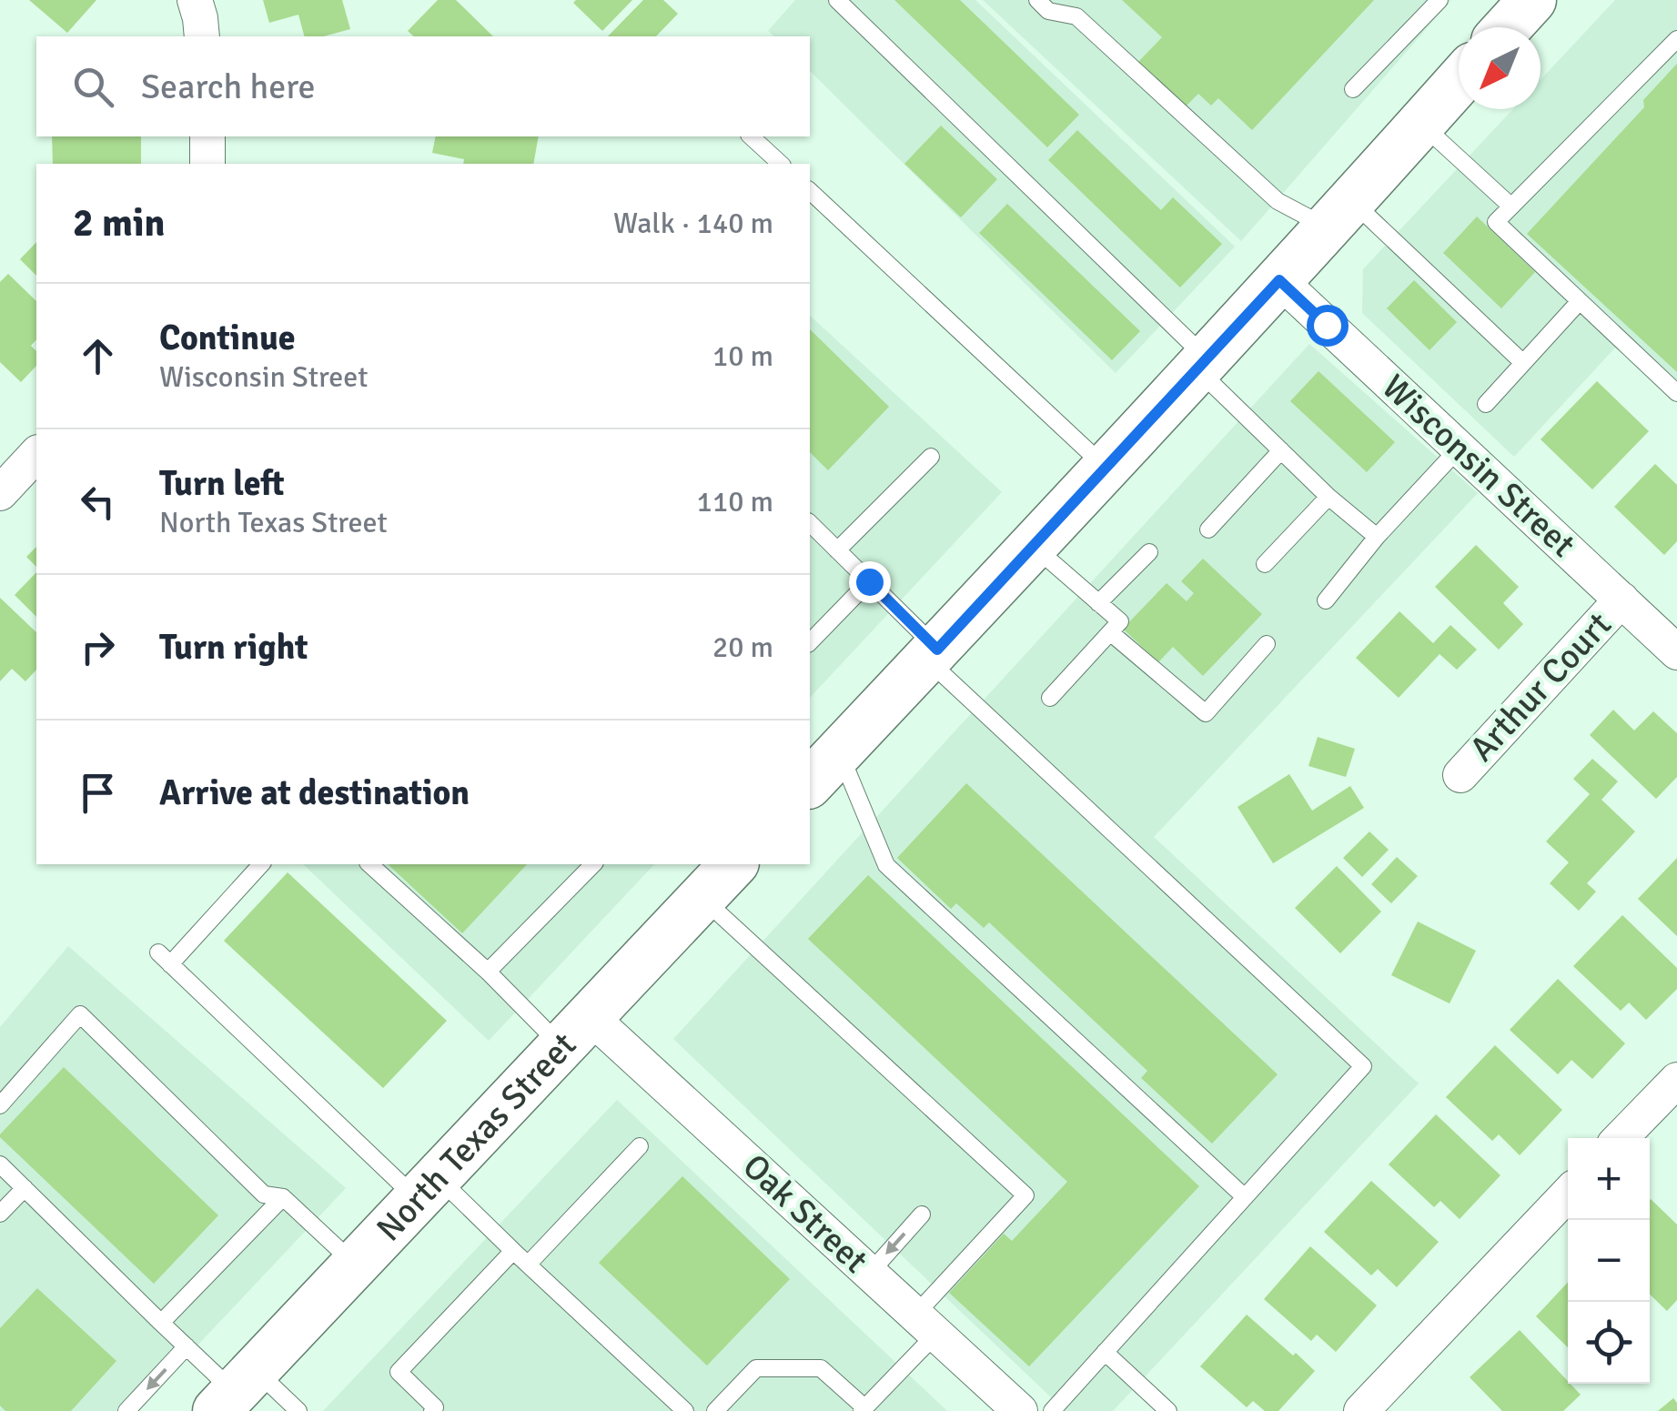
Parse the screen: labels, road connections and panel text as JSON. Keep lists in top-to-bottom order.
{
  "streets": {
    "main road": ["North Texas Street"],
    "street": ["Wisconsin Street", "Arthur Court", "Oak Street"]
  },
  "crossings": [
    ["Wisconsin Street", "Arthur Court"],
    ["North Texas Street", "Oak Street"]
  ],
  "north": "bottom left",
  "page": {
    "search": "Search here",
    "heading": ["2 min", "Walk · 140 m"],
    "list": [
      ["Continue", "Wisconsin Street", "10 m"],
      ["Turn left", "North Texas Street", "110 m"],
      ["Turn right", "20 m"],
      "Arrive at destination"
    ],
    "map_buttons": ["+", "−"]
  }
}
